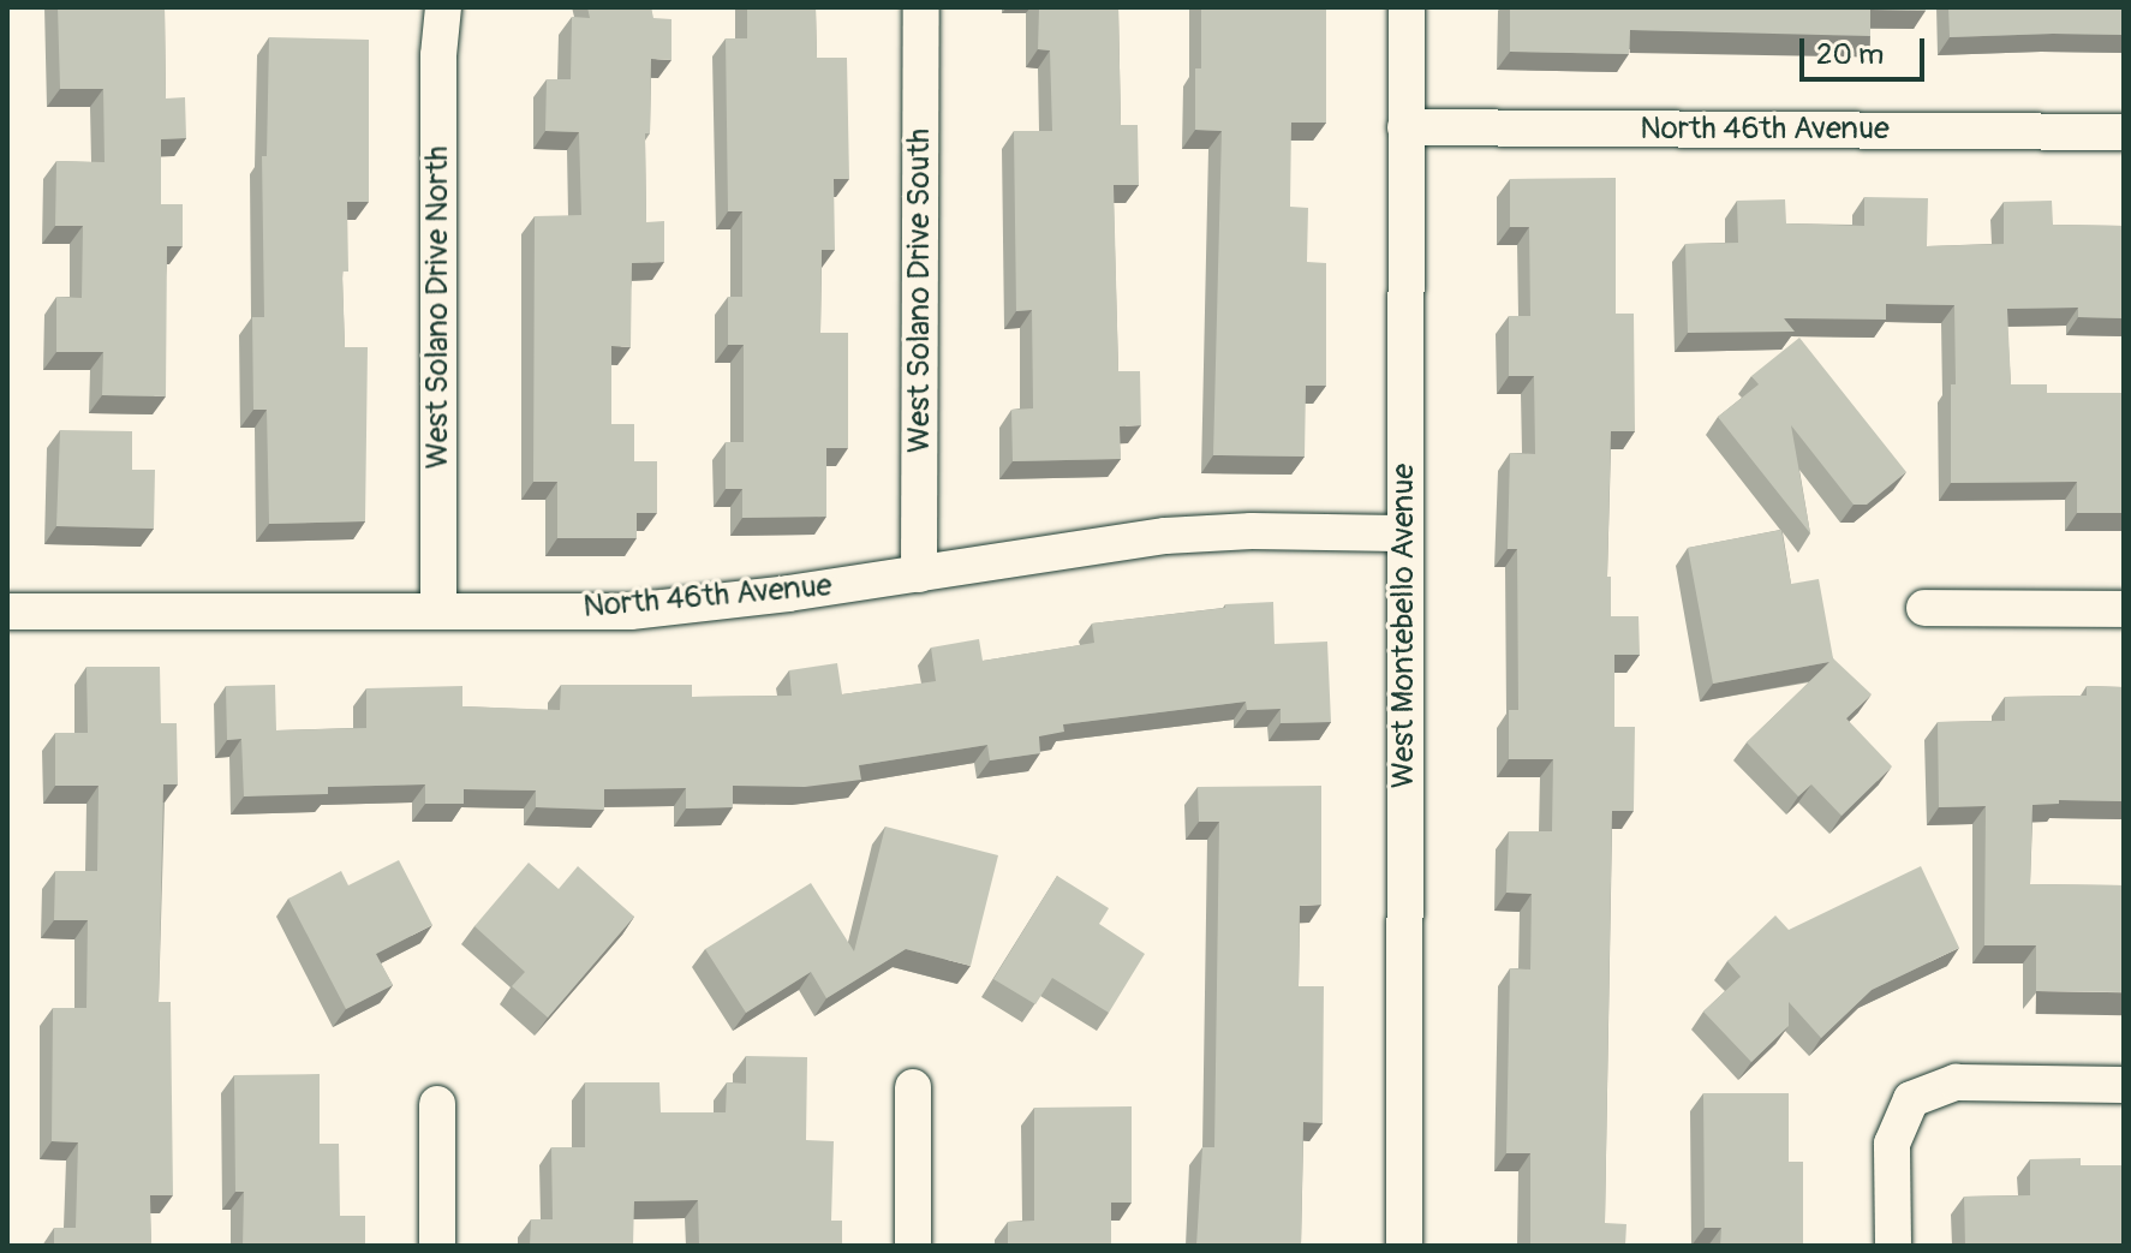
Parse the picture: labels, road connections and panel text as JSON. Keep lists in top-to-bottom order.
{
  "streets": {
    "street": [
      "North 46th Avenue",
      "West Solano Drive South",
      "West Solano Drive North",
      "West Montebello Avenue"
    ]
  },
  "crossings": [
    ["North 46th Avenue", "West Solano Drive South"],
    ["North 46th Avenue", "West Solano Drive North"],
    ["North 46th Avenue", "West Montebello Avenue"]
  ],
  "scale_bar": "20 m"
}
